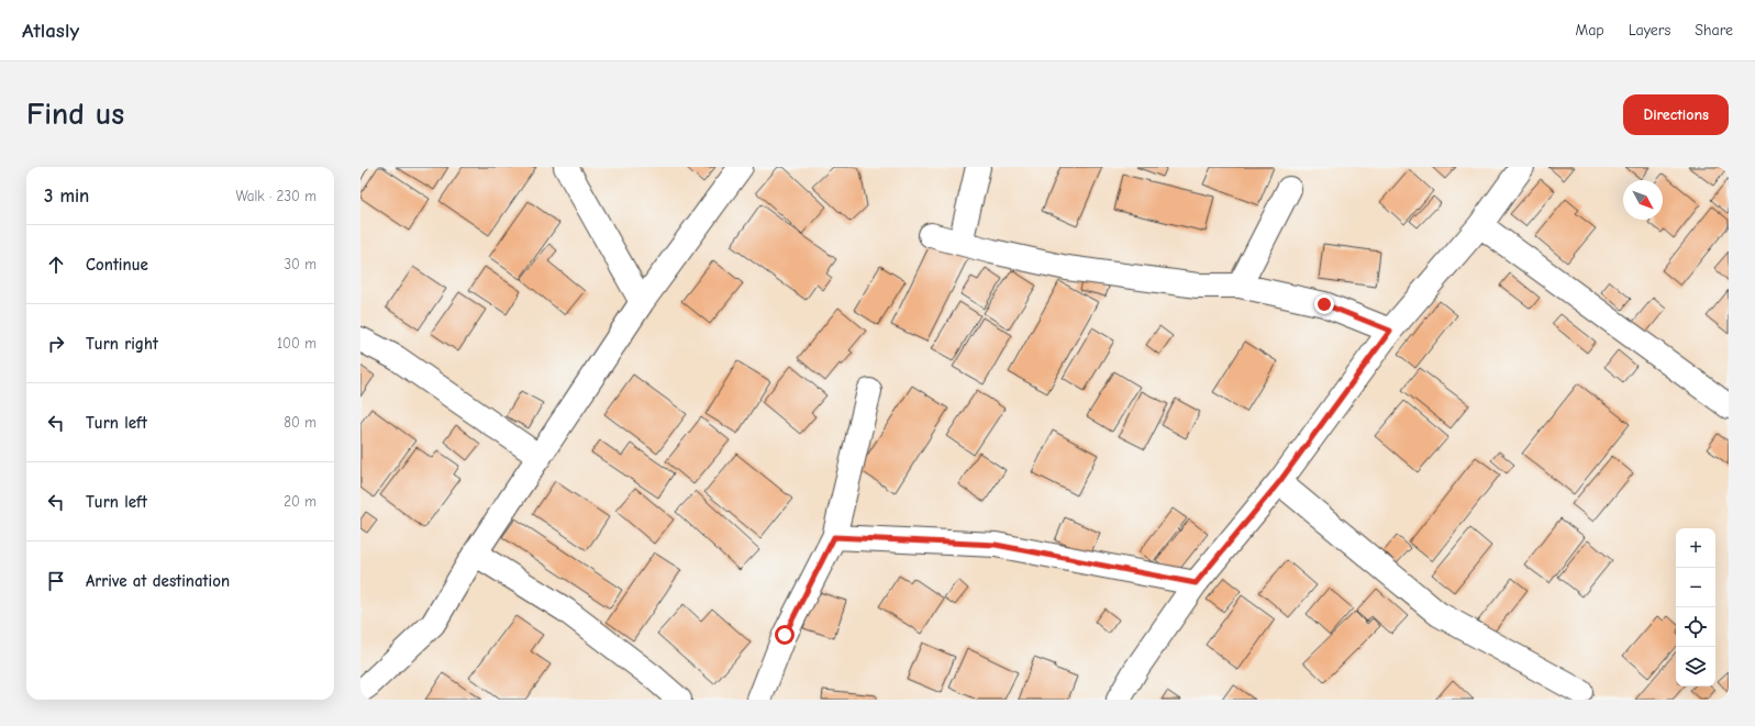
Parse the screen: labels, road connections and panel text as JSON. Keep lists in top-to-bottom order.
{
  "north": "bottom right",
  "page": {
    "header": "Atlasly",
    "nav": ["Map", "Layers", "Share"],
    "buttons": "Directions",
    "title": "Find us",
    "heading": ["3 min", "Walk · 230 m"],
    "list": [
      ["Continue", "30 m"],
      ["Turn right", "100 m"],
      ["Turn left", "80 m"],
      ["Turn left", "20 m"],
      "Arrive at destination"
    ],
    "map_buttons": ["+", "−"]
  }
}
